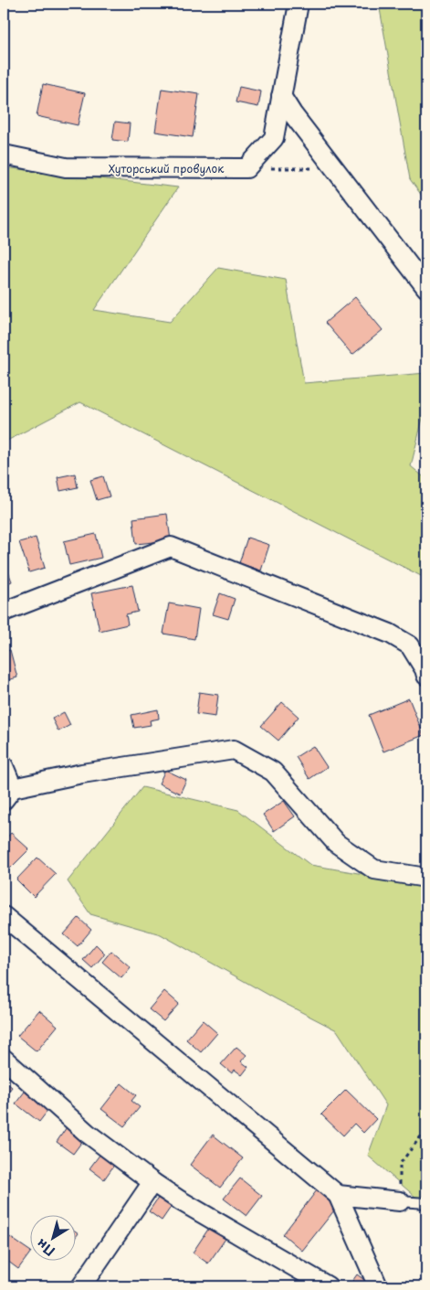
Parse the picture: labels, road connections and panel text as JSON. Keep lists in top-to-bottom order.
{
  "streets": {
    "street": ["Хуторський провулок"]
  },
  "north": "bottom left"
}
